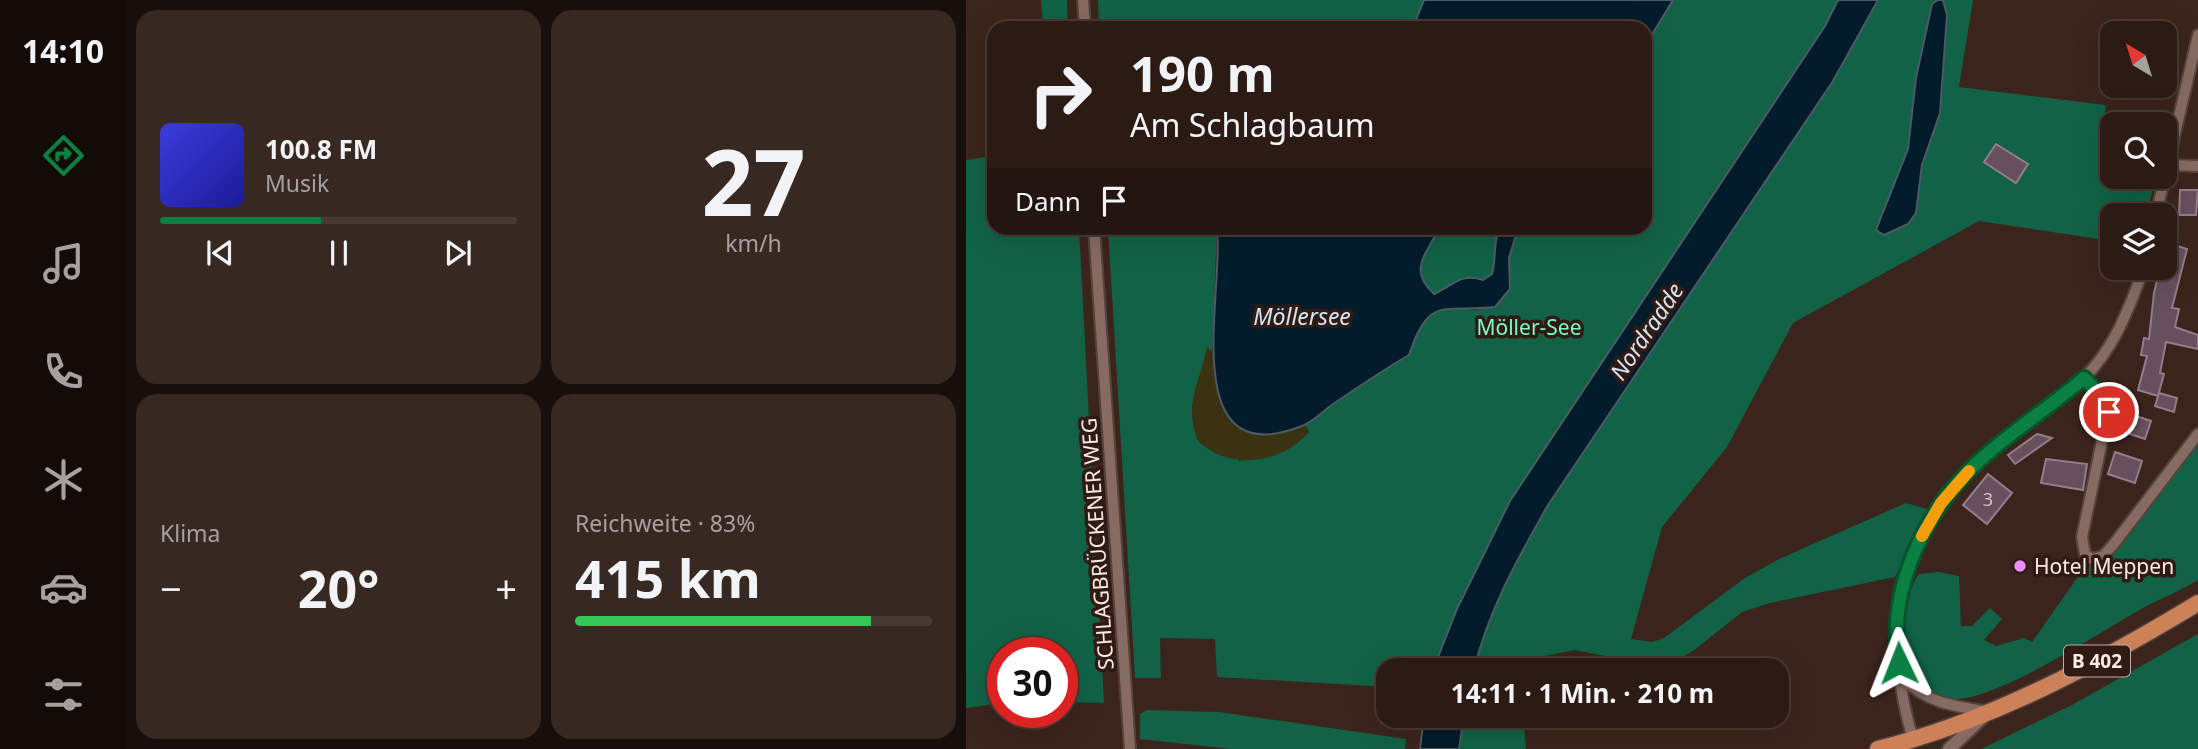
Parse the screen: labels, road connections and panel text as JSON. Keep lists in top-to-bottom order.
{
  "streets": {
    "main road": ["B 402"],
    "street": ["SCHLAGBRÜCKENER WEG"]
  },
  "water": ["Möllersee", "Nordradde"],
  "parks": ["Möller-See"],
  "places": ["Hotel Meppen"],
  "house_numbers": ["3"],
  "north": "top left",
  "page": {
    "tabs": "14:10",
    "tile": [
      ["27", "km/h"],
      "Klima",
      ["Reichweite · 83%", "415 km"]
    ],
    "turn": ["190 m", "Am Schlagbaum"],
    "song": ["100.8 FM", "Musik"],
    "then": "Dann",
    "heat": ["−", "20°", "+"],
    "limit": "30",
    "trip": "14:11 · 1 Min. · 210 m"
  }
}
